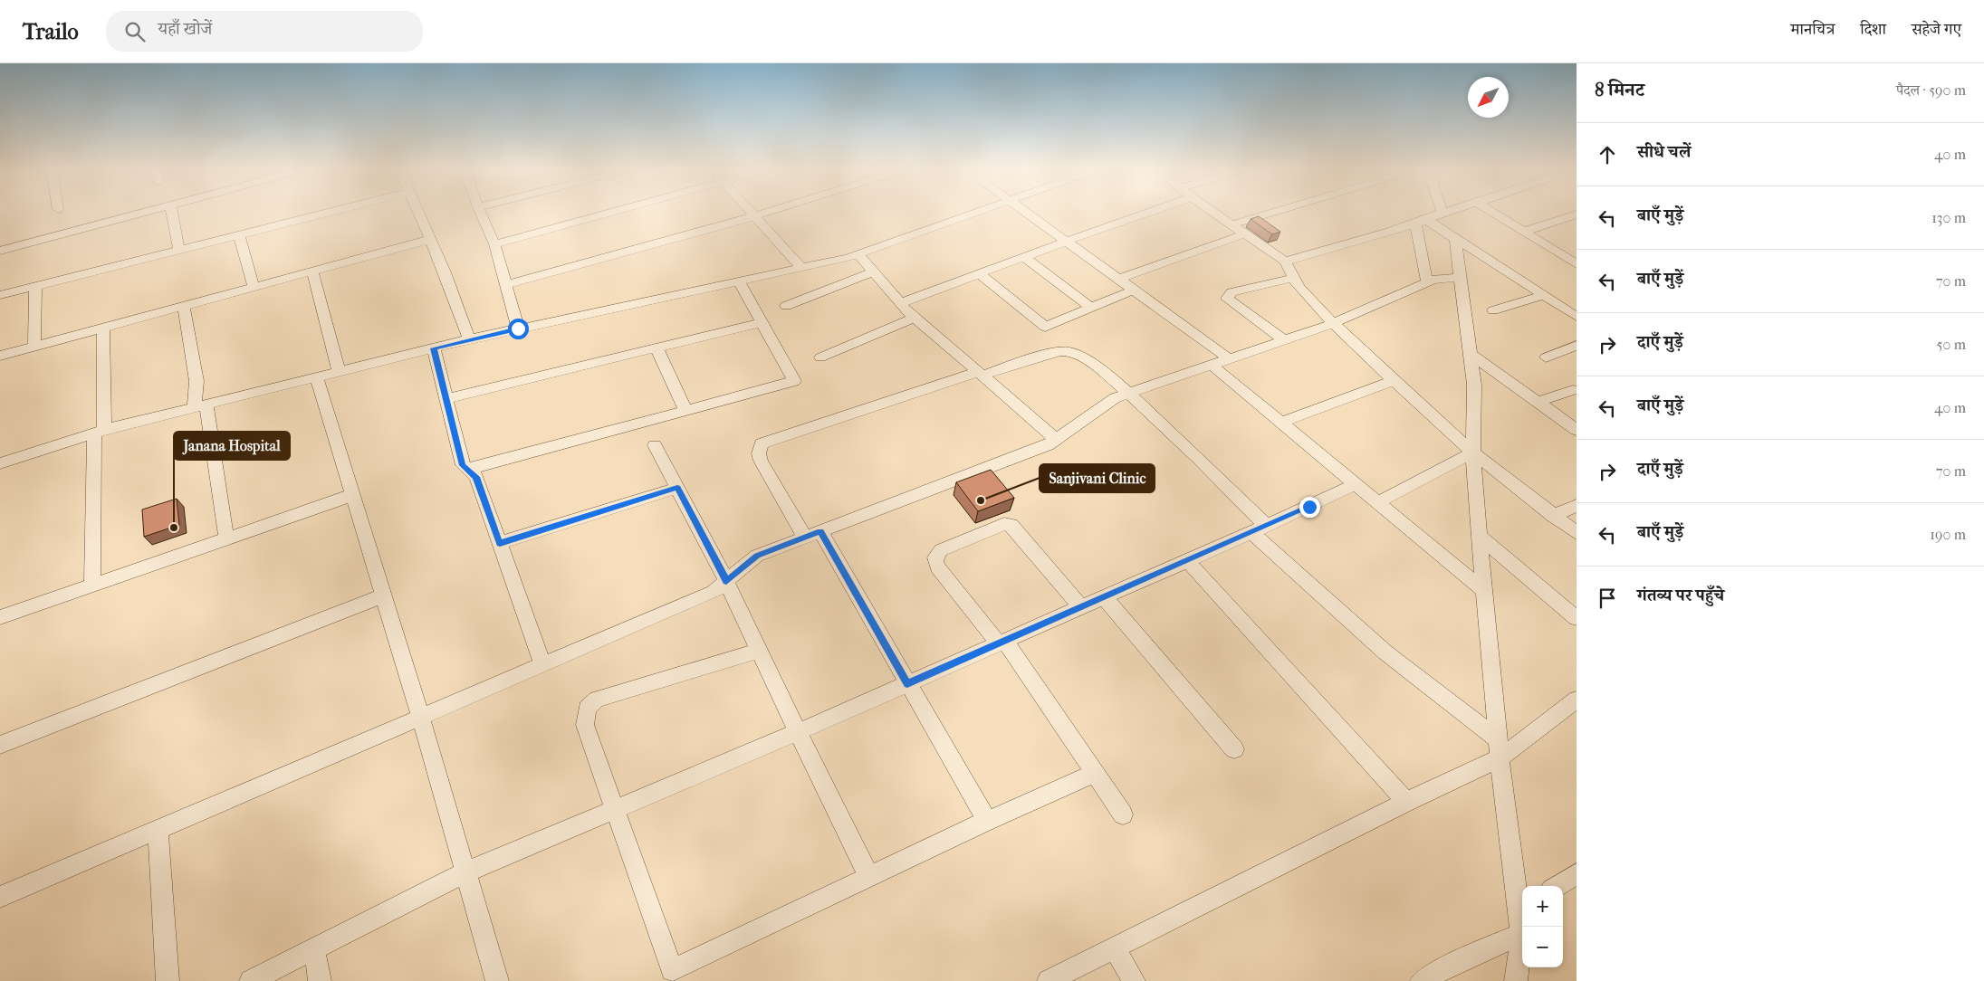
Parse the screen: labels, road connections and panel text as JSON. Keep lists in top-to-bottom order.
{
  "places": ["Sanjivani Clinic", "Janana Hospital"],
  "north": "bottom left",
  "page": {
    "header": "Trailo",
    "search": "यहाँ खोजें",
    "nav": ["मानचित्र", "दिशा", "सहेजे गए"],
    "heading": ["8 मिनट", "पैदल · 590 m"],
    "list": [
      ["सीधे चलें", "40 m"],
      ["बाएँ मुड़ें", "130 m"],
      ["बाएँ मुड़ें", "70 m"],
      ["दाएँ मुड़ें", "50 m"],
      ["बाएँ मुड़ें", "40 m"],
      ["दाएँ मुड़ें", "70 m"],
      ["बाएँ मुड़ें", "190 m"],
      "गंतव्य पर पहुँचे"
    ],
    "map_buttons": ["+", "−"]
  }
}
